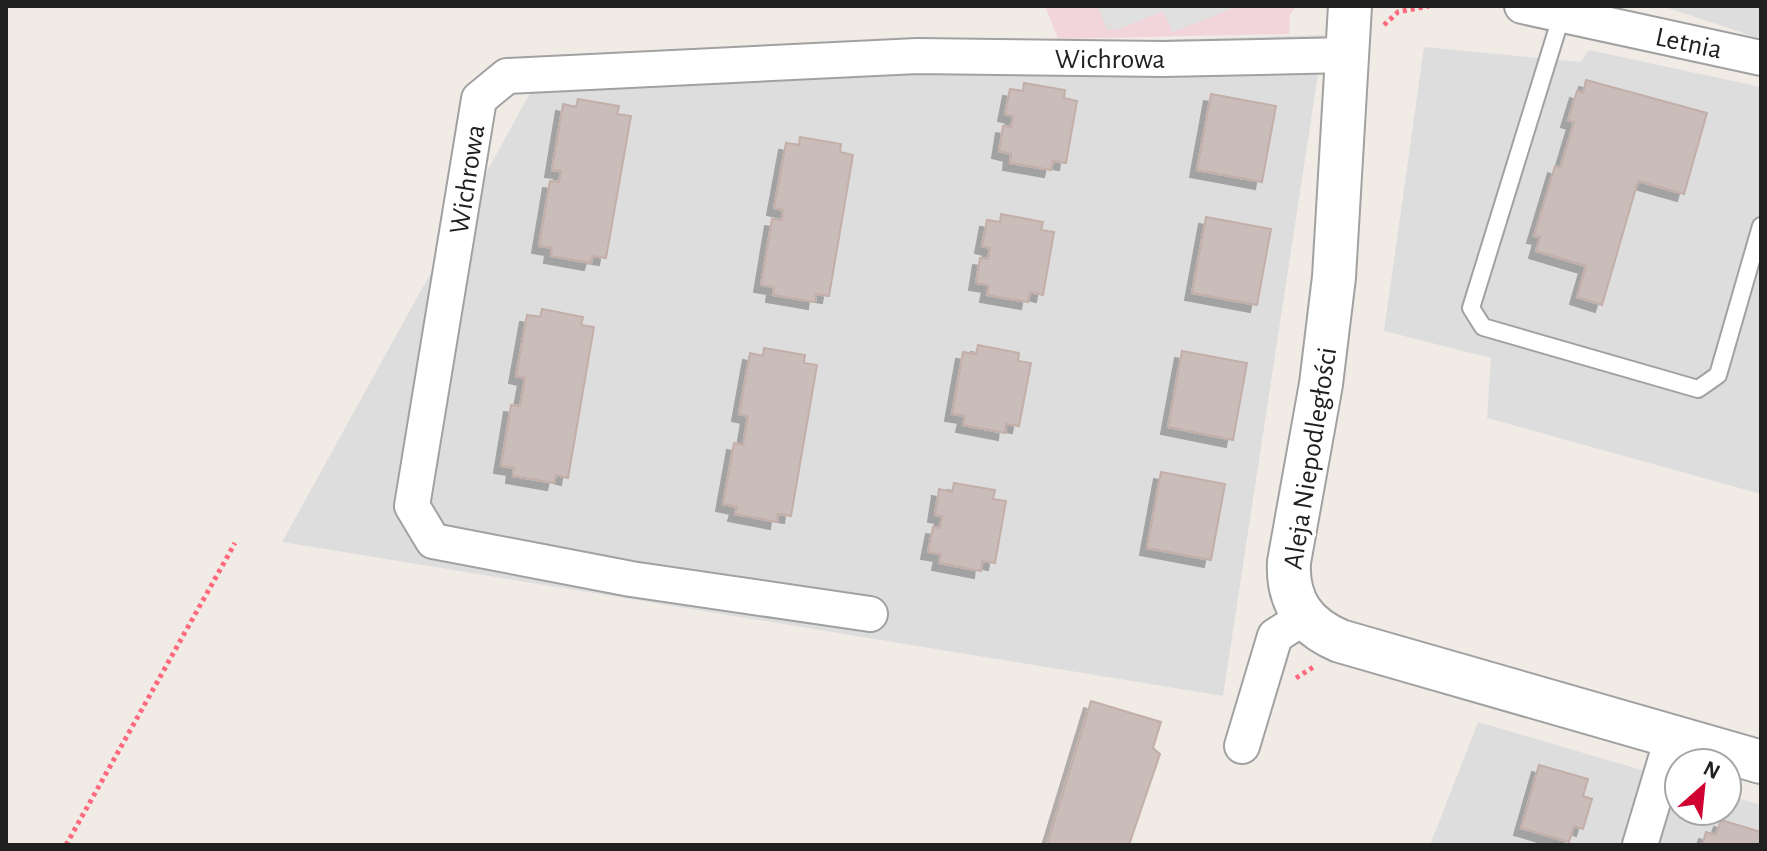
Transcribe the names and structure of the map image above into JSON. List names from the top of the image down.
{
  "streets": {
    "street": ["Letnia", "Wichrowa", "Aleja Niepodległości"]
  },
  "crossings": [
    ["Wichrowa", "Aleja Niepodległości"]
  ],
  "north": "top right"
}
